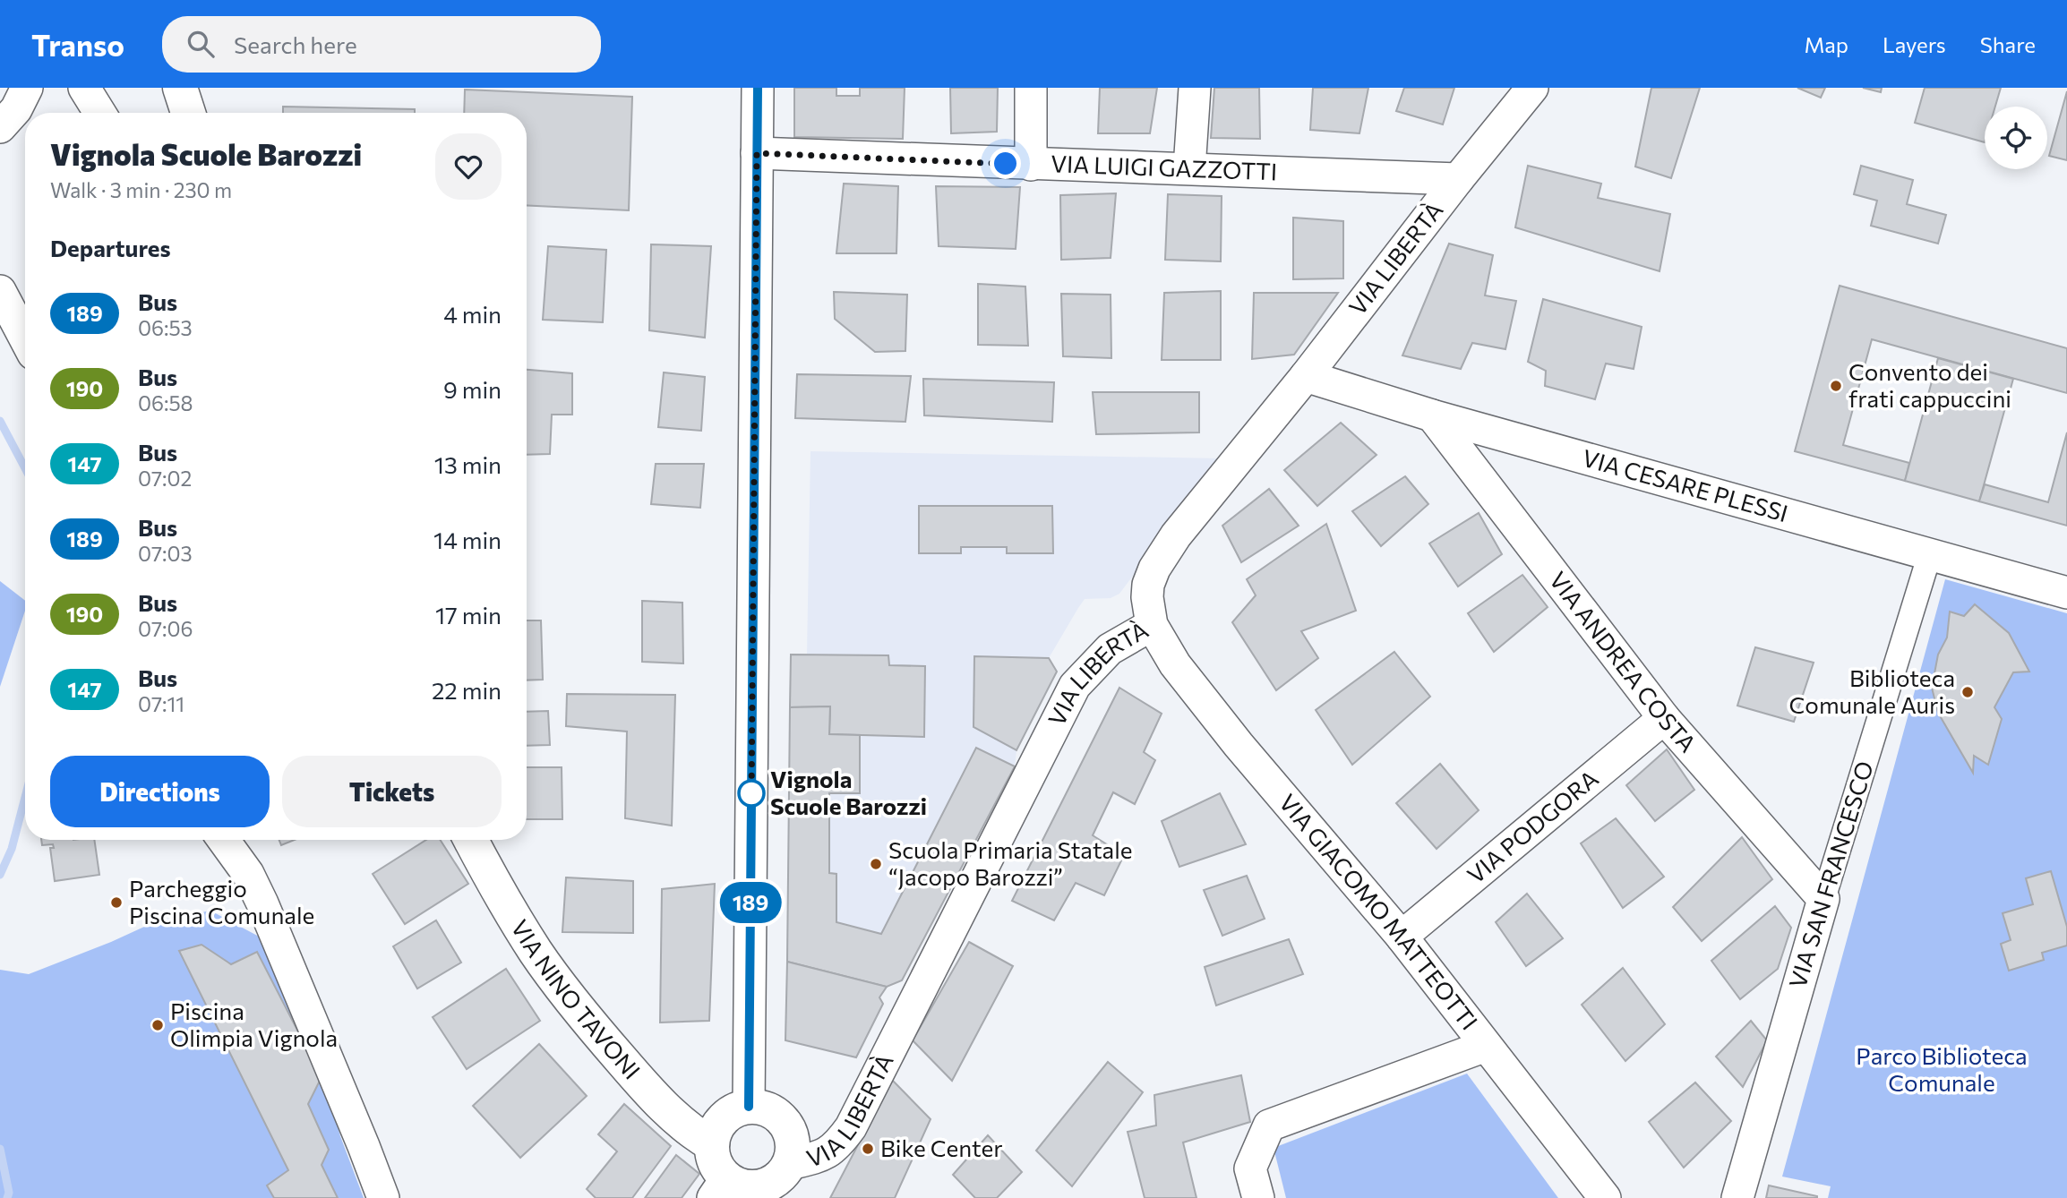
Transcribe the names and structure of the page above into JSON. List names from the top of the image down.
{
  "streets": {
    "main road": ["VIA NINO TAVONI"],
    "street": [
      "VIA LUIGI GAZZOTTI",
      "VIA LIBERTÀ",
      "VIA CESARE PLESSI",
      "VIA ANDREA COSTA",
      "VIA PODGORA",
      "VIA SAN FRANCESCO",
      "VIA GIACOMO MATTEOTTI"
    ]
  },
  "crossings": [
    ["VIA LUIGI GAZZOTTI", "VIA LIBERTÀ"],
    ["VIA LIBERTÀ", "VIA CESARE PLESSI"],
    ["VIA LIBERTÀ", "VIA GIACOMO MATTEOTTI"],
    ["VIA LIBERTÀ", "VIA NINO TAVONI"],
    ["VIA CESARE PLESSI", "VIA ANDREA COSTA"],
    ["VIA CESARE PLESSI", "VIA SAN FRANCESCO"],
    ["VIA ANDREA COSTA", "VIA PODGORA"],
    ["VIA ANDREA COSTA", "VIA SAN FRANCESCO"],
    ["VIA PODGORA", "VIA GIACOMO MATTEOTTI"]
  ],
  "parks": ["Parco Biblioteca Comunale"],
  "places": [
    "Convento dei frati cappuccini",
    "Biblioteca Comunale Auris",
    "Vignola Scuole Barozzi",
    "Scuola Primaria Statale “Jacopo Barozzi”",
    "Parcheggio Piscina Comunale",
    "Piscina Olimpia Vignola",
    "Bike Center"
  ],
  "lines": ["bus line 189"],
  "page": {
    "header": "Transo",
    "search": "Search here",
    "nav": ["Map", "Layers", "Share"],
    "on_map": "189",
    "heading": [
      ["Vignola Scuole Barozzi", "Walk · 3 min · 230 m"],
      "Departures"
    ],
    "list": [
      {
        "mark": "189",
        "name": "Bus",
        "note": "06:53",
        "value": "4 min"
      },
      {
        "mark": "190",
        "name": "Bus",
        "note": "06:58",
        "value": "9 min"
      },
      {
        "mark": "147",
        "name": "Bus",
        "note": "07:02",
        "value": "13 min"
      },
      {
        "mark": "189",
        "name": "Bus",
        "note": "07:03",
        "value": "14 min"
      },
      {
        "mark": "190",
        "name": "Bus",
        "note": "07:06",
        "value": "17 min"
      },
      {
        "mark": "147",
        "name": "Bus",
        "note": "07:11",
        "value": "22 min"
      }
    ],
    "buttons": ["Directions", "Tickets"]
  }
}
